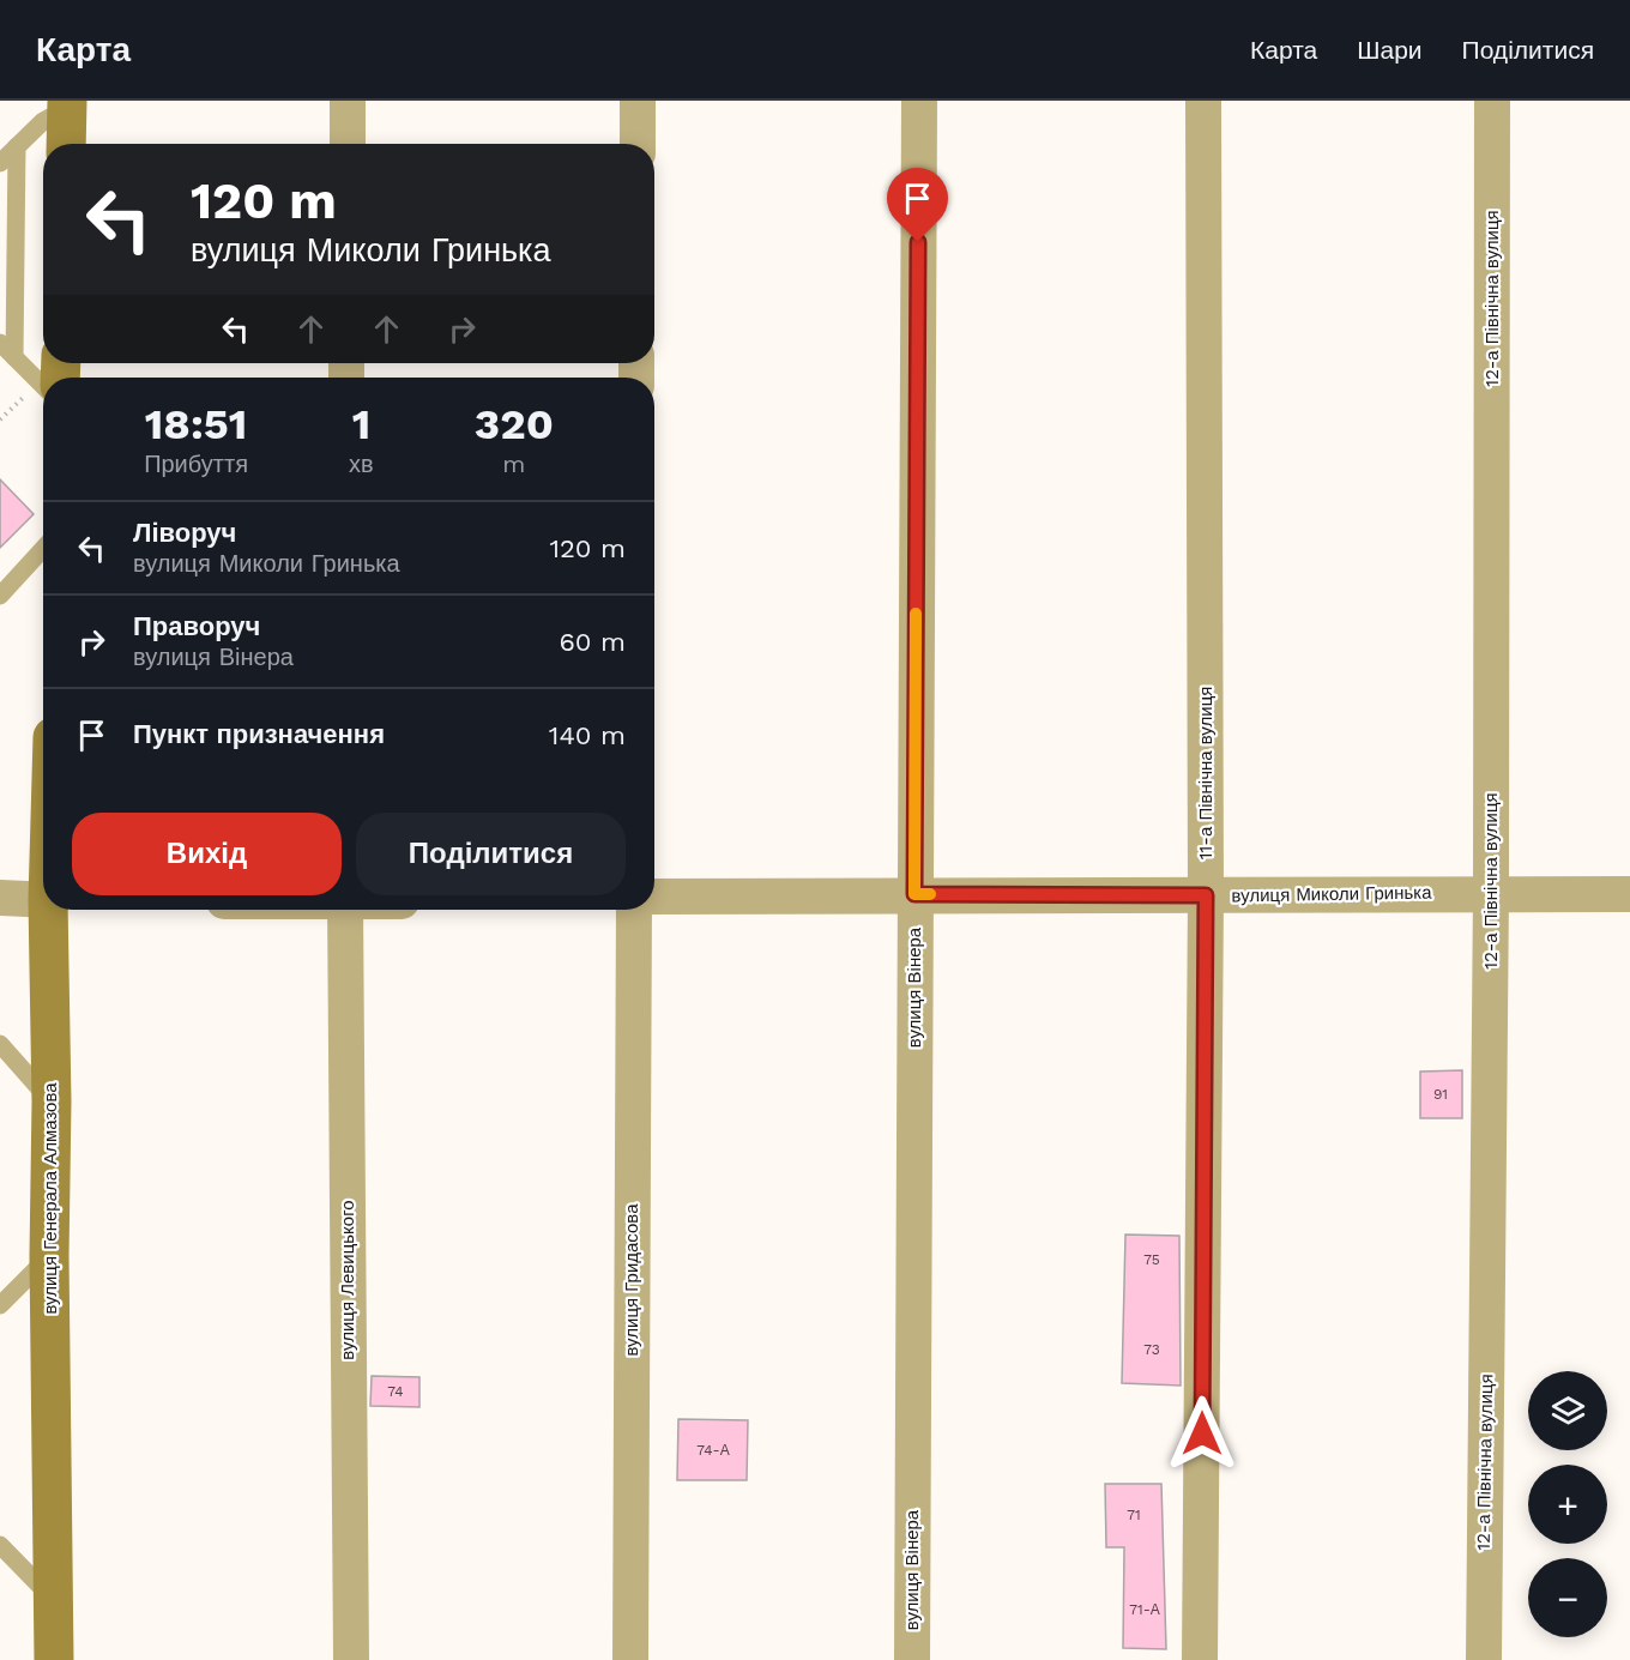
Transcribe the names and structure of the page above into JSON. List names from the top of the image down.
{
  "streets": {
    "street": [
      "12-а Північна вулиця",
      "11-а Північна вулиця",
      "вулиця Миколи Гринька",
      "вулиця Вінера",
      "вулиця Генерала Алмазова",
      "вулиця Левицького",
      "вулиця Гридасова"
    ]
  },
  "crossings": [
    ["12-а Північна вулиця", "вулиця Миколи Гринька"],
    ["11-а Північна вулиця", "вулиця Миколи Гринька"],
    ["вулиця Миколи Гринька", "вулиця Вінера"]
  ],
  "house_numbers": [
    "91",
    "75",
    "73",
    "74",
    "74-А",
    "71",
    "71-А"
  ],
  "page": {
    "header": "Карта",
    "nav": ["Карта", "Шари", "Поділитися"],
    "turn": ["120 m", "вулиця Миколи Гринька"],
    "eta": [
      "18:51",
      "Прибуття",
      "1",
      "хв",
      "320",
      "m"
    ],
    "list": [
      {
        "name": "Ліворуч",
        "note": "вулиця Миколи Гринька",
        "value": "120 m"
      },
      {
        "name": "Праворуч",
        "note": "вулиця Вінера",
        "value": "60 m"
      },
      {
        "name": "Пункт призначення",
        "value": "140 m"
      }
    ],
    "buttons": ["Вихід", "Поділитися"],
    "map_buttons": ["+", "−"]
  }
}
